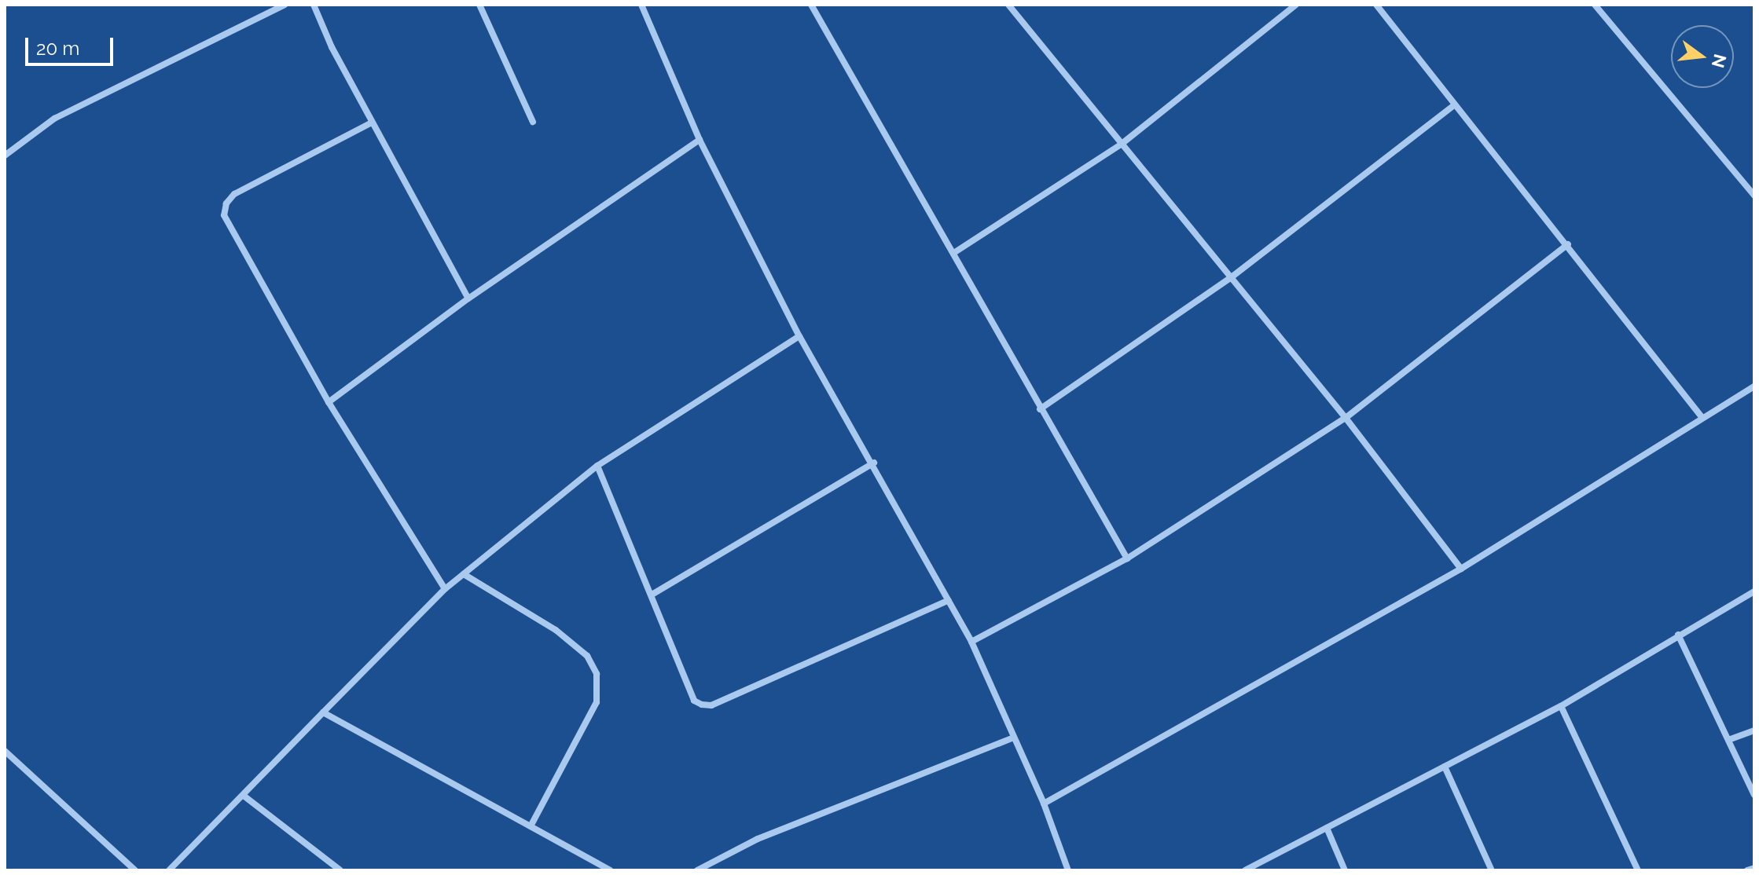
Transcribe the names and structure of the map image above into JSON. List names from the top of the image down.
{
  "scale_bar": "20 m",
  "north": "right"
}
